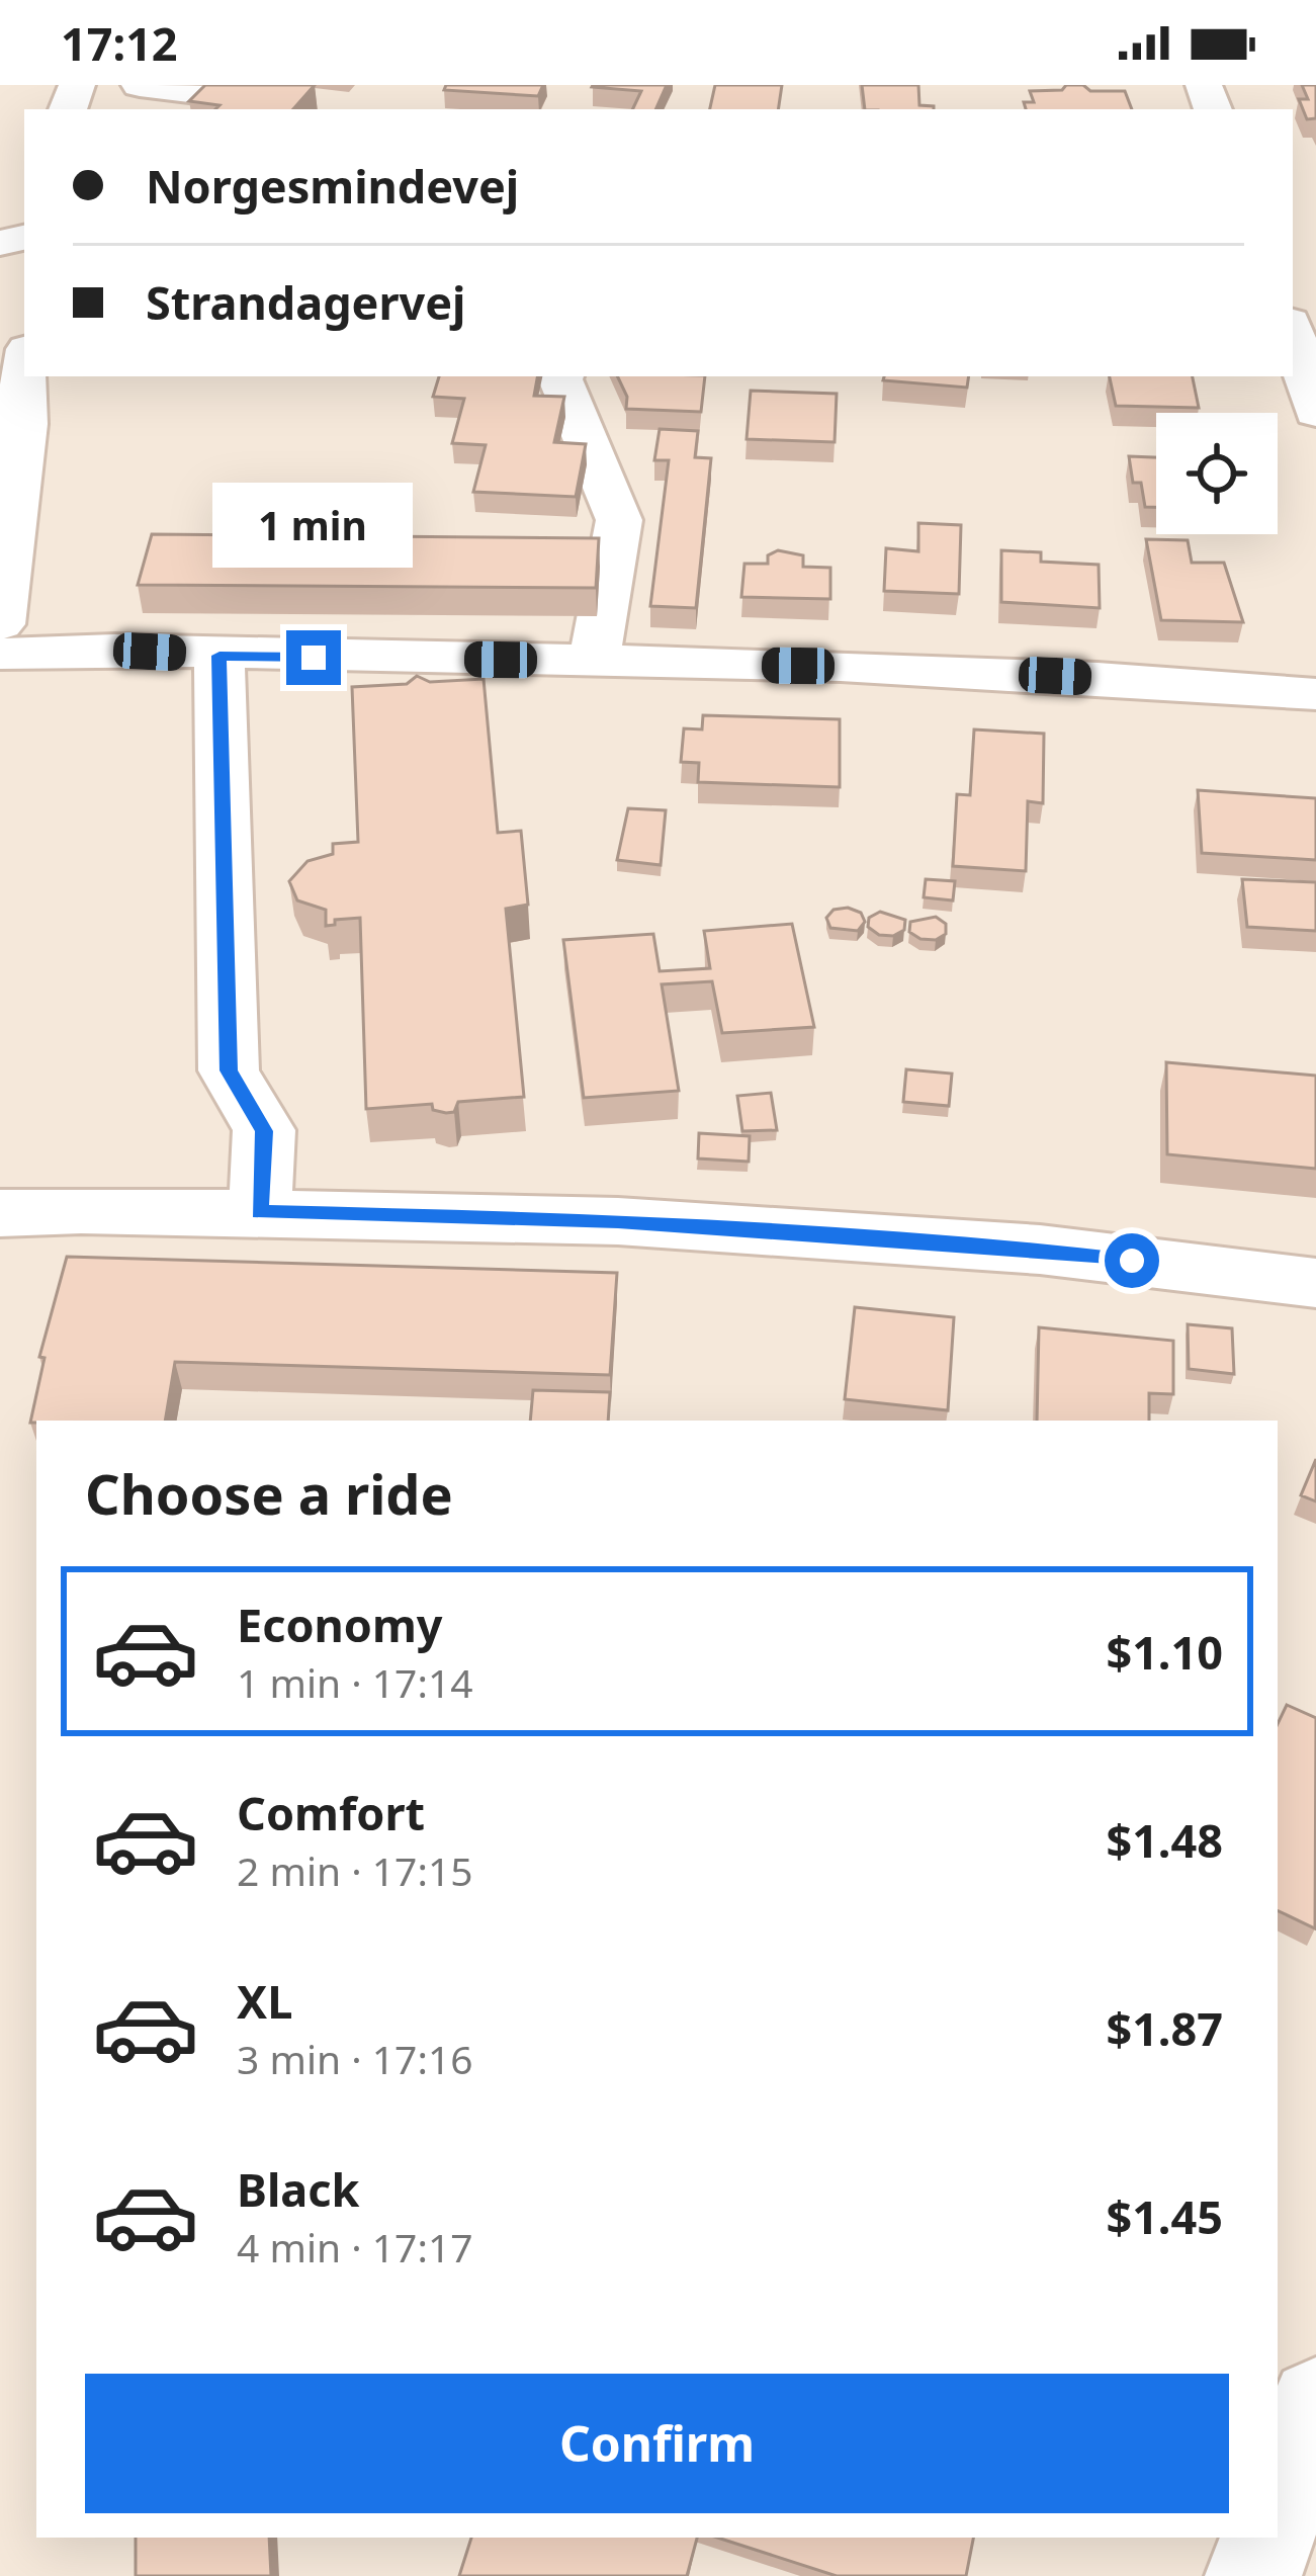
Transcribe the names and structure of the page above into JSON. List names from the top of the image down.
{
  "page": {
    "status": "17:12",
    "banner": ["Norgesmindevej", "Strandagervej"],
    "bubble": "1 min",
    "heading": "Choose a ride",
    "list": [
      {
        "name": "Economy",
        "note": "1 min · 17:14",
        "value": "$1.10"
      },
      {
        "name": "Comfort",
        "note": "2 min · 17:15",
        "value": "$1.48"
      },
      {
        "name": "XL",
        "note": "3 min · 17:16",
        "value": "$1.87"
      },
      {
        "name": "Black",
        "note": "4 min · 17:17",
        "value": "$1.45"
      }
    ],
    "buttons": "Confirm"
  }
}
